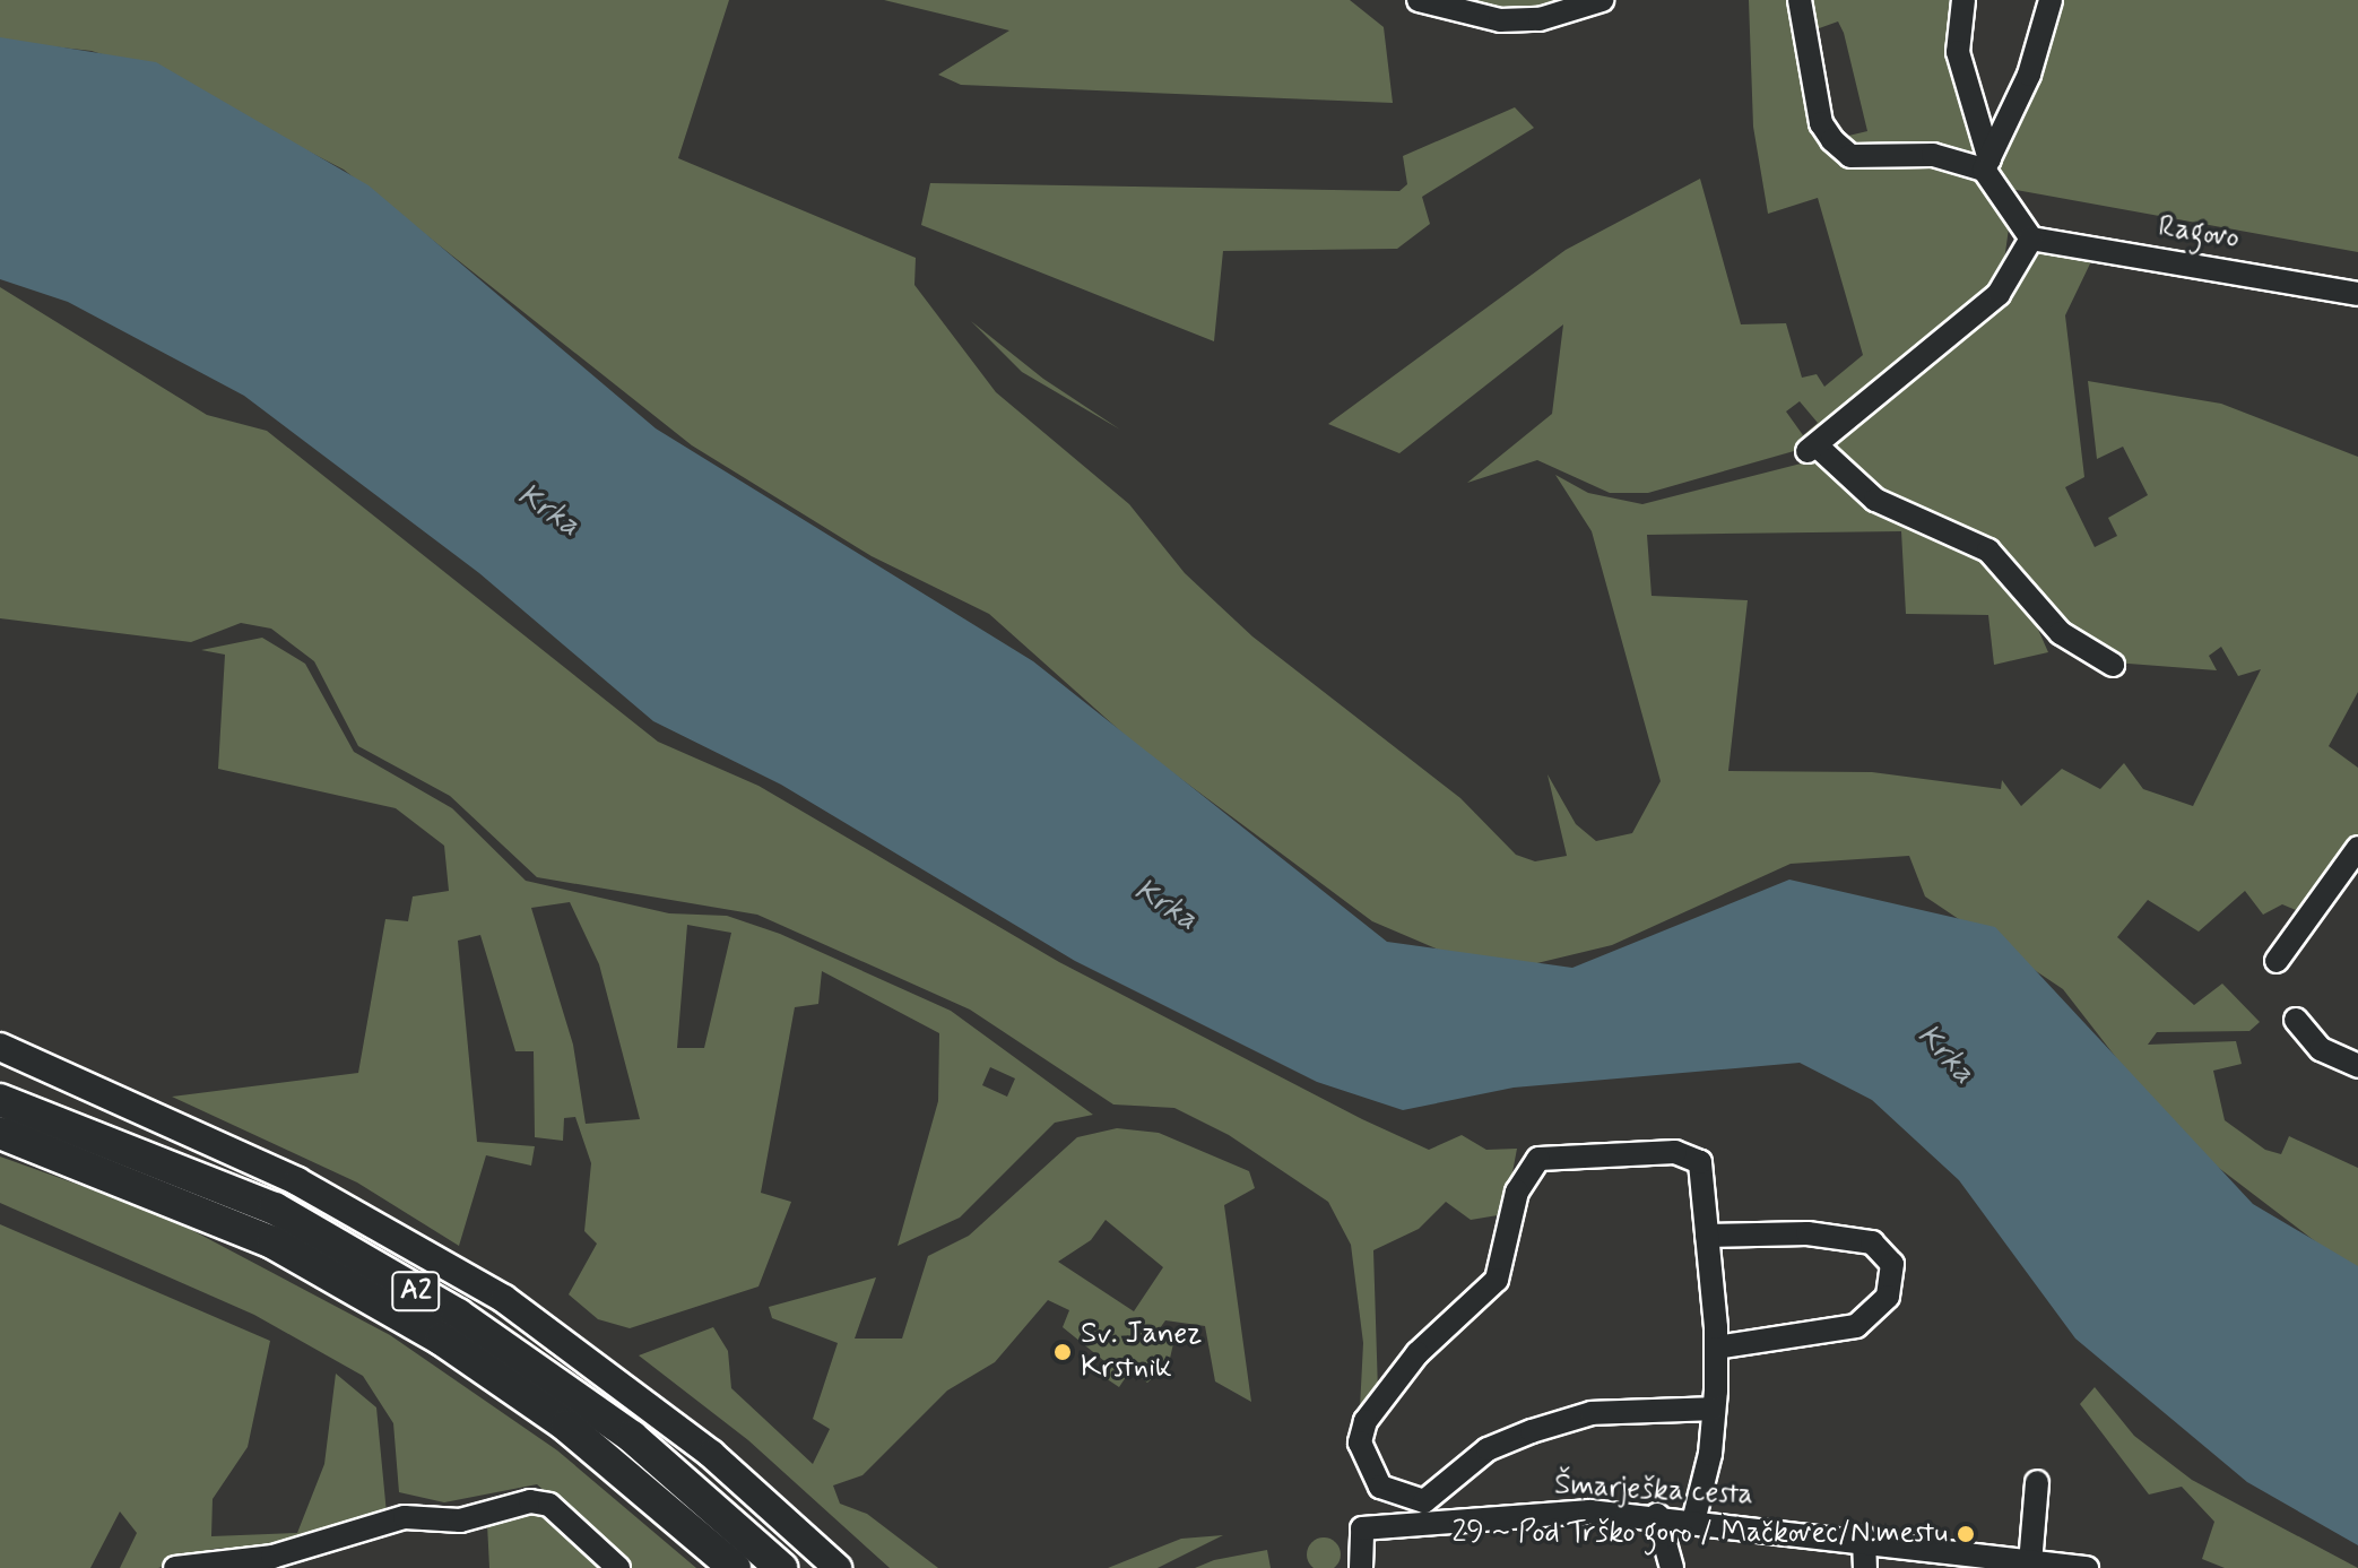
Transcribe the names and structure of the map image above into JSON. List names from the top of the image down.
{
  "streets": {
    "highway": ["A2"],
    "street": ["Ragovo", "Šmarješka cesta"]
  },
  "water": ["Krka"],
  "places": ["Sv. Janez Krstnik", "29 ~ Pod Trško goro / Mačkovec/N.mestu"]
}
